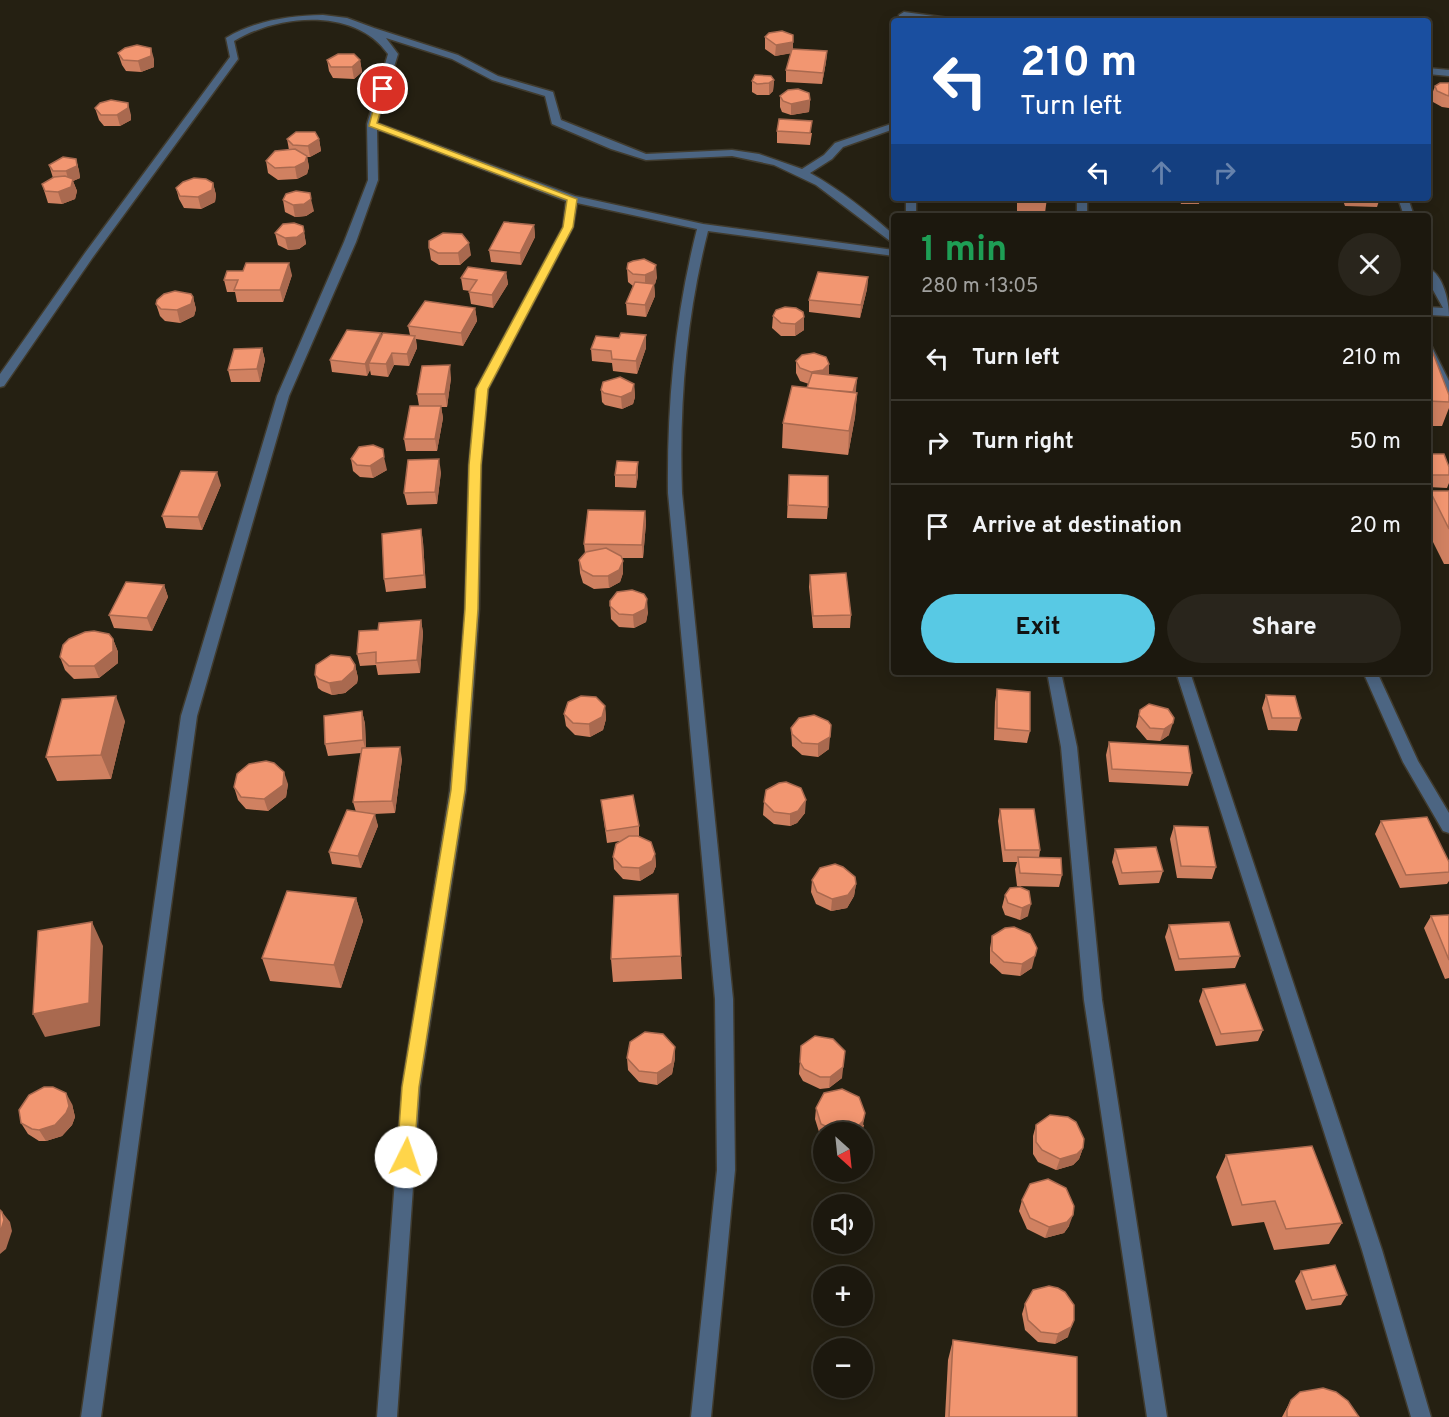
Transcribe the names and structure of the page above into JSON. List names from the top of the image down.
{
  "north": "bottom right",
  "page": {
    "turn": ["210 m", "Turn left"],
    "heading": ["1 min", "280 m · 13:05"],
    "list": [
      {
        "name": "Turn left",
        "value": "210 m"
      },
      {
        "name": "Turn right",
        "value": "50 m"
      },
      {
        "name": "Arrive at destination",
        "value": "20 m"
      }
    ],
    "buttons": ["Exit", "Share"],
    "map_buttons": ["+", "−"]
  }
}
